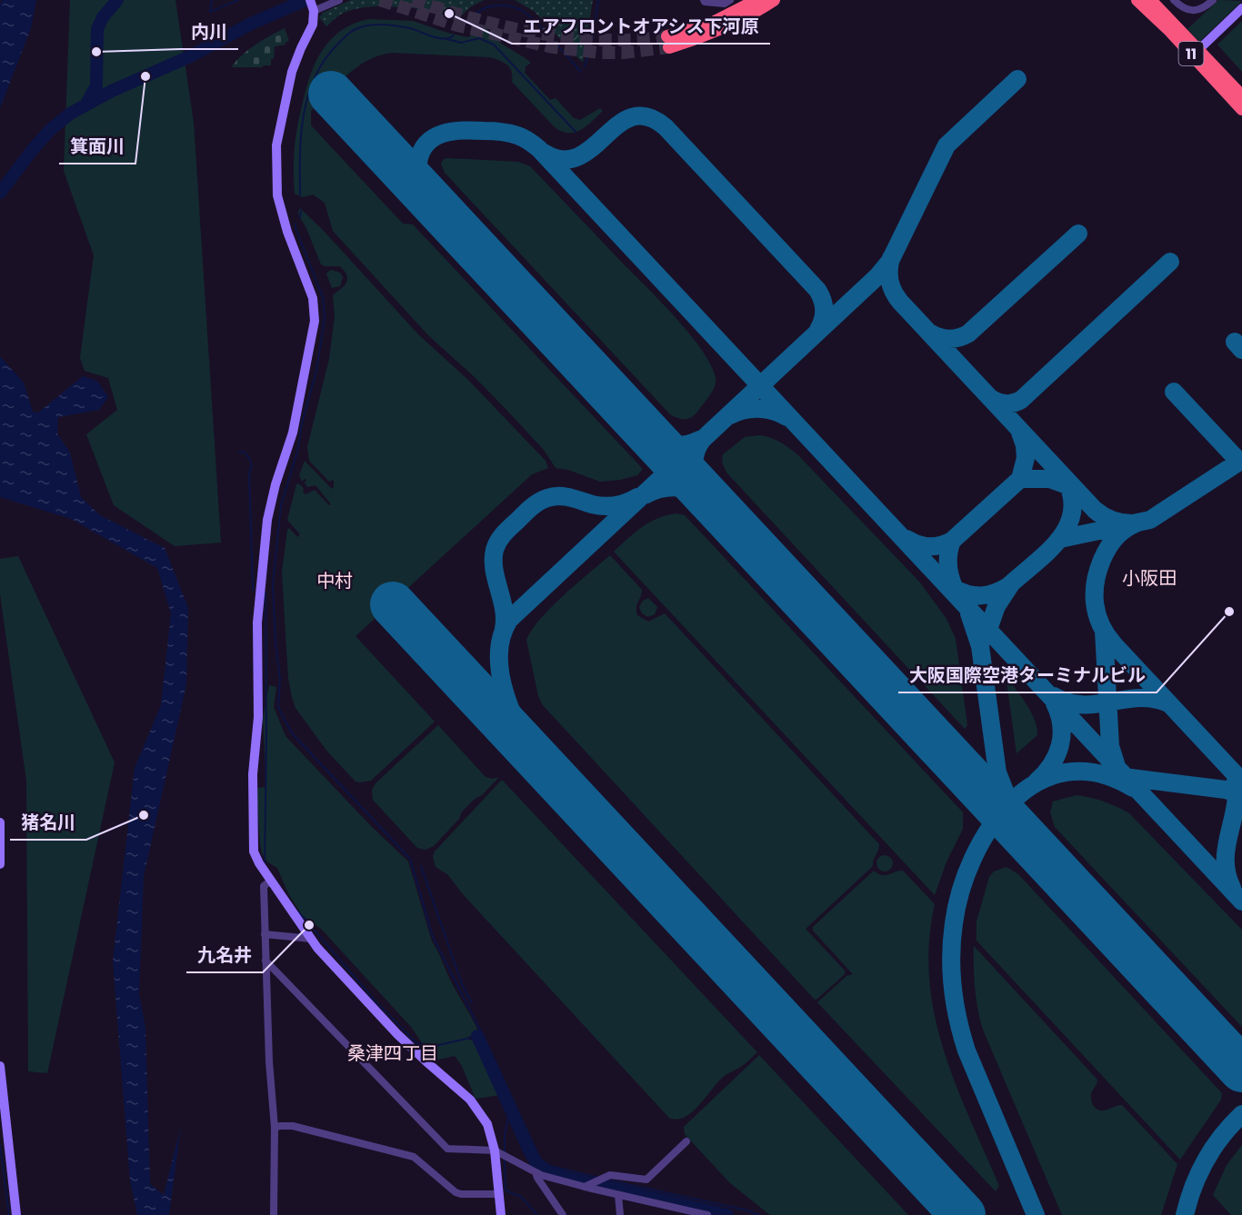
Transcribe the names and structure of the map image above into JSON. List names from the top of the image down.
{
  "streets": {
    "highway": ["11"]
  },
  "districts": ["小阪田", "中村", "桑津四丁目"],
  "places": [
    "エアフロントオアシス下河原",
    "内川",
    "箕面川",
    "大阪国際空港ターミナルビル",
    "猪名川",
    "九名井"
  ]
}
